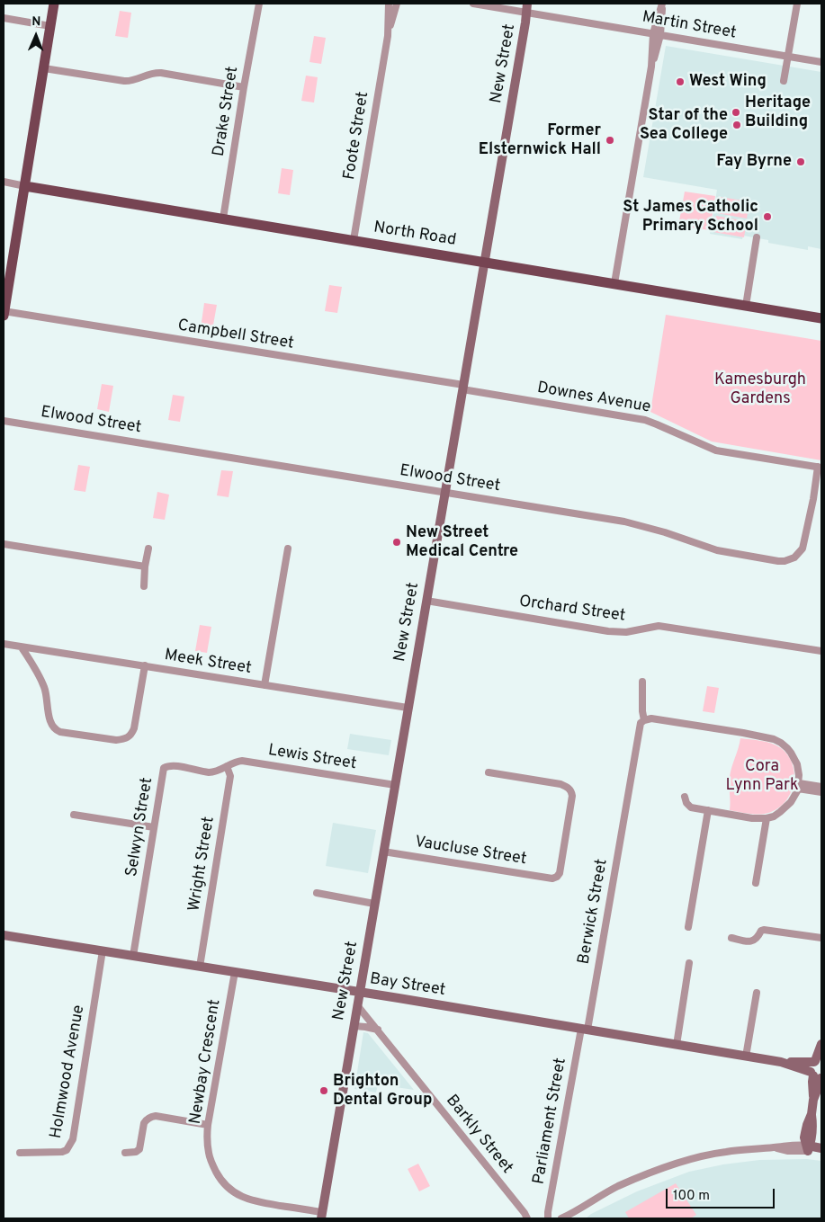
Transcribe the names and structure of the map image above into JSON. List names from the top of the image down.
{
  "streets": {
    "main road": ["New Street", "North Road", "Bay Street"],
    "street": [
      "Martin Street",
      "Drake Street",
      "Foote Street",
      "Campbell Street",
      "Downes Avenue",
      "Elwood Street",
      "Orchard Street",
      "Meek Street",
      "Lewis Street",
      "Selwyn Street",
      "Vaucluse Street",
      "Wright Street",
      "Berwick Street",
      "Newbay Crescent",
      "Holmwood Avenue",
      "Parliament Street",
      "Barkly Street"
    ]
  },
  "crossings": [
    ["Martin Street", "New Street"],
    ["New Street", "North Road"],
    ["New Street", "Campbell Street"],
    ["New Street", "Downes Avenue"],
    ["New Street", "Elwood Street"],
    ["New Street", "Orchard Street"],
    ["New Street", "Meek Street"],
    ["New Street", "Lewis Street"],
    ["New Street", "Vaucluse Street"],
    ["New Street", "Bay Street"],
    ["New Street", "Newbay Crescent"],
    ["New Street", "Barkly Street"],
    ["Drake Street", "North Road"],
    ["Foote Street", "North Road"],
    ["Campbell Street", "Downes Avenue"],
    ["Downes Avenue", "Elwood Street"],
    ["Lewis Street", "Selwyn Street"],
    ["Lewis Street", "Wright Street"],
    ["Selwyn Street", "Wright Street"],
    ["Selwyn Street", "Bay Street"],
    ["Wright Street", "Bay Street"],
    ["Berwick Street", "Bay Street"],
    ["Berwick Street", "Parliament Street"],
    ["Bay Street", "Newbay Crescent"],
    ["Bay Street", "Holmwood Avenue"],
    ["Bay Street", "Parliament Street"]
  ],
  "parks": ["Kamesburgh Gardens", "Cora Lynn Park"],
  "places": [
    "West Wing",
    "Heritage Building",
    "Star of the Sea College",
    "Former Elsternwick Hall",
    "Fay Byrne",
    "St James Catholic Primary School",
    "New Street Medical Centre",
    "Brighton Dental Group"
  ],
  "scale_bar": "100 m",
  "north": "top"
}
